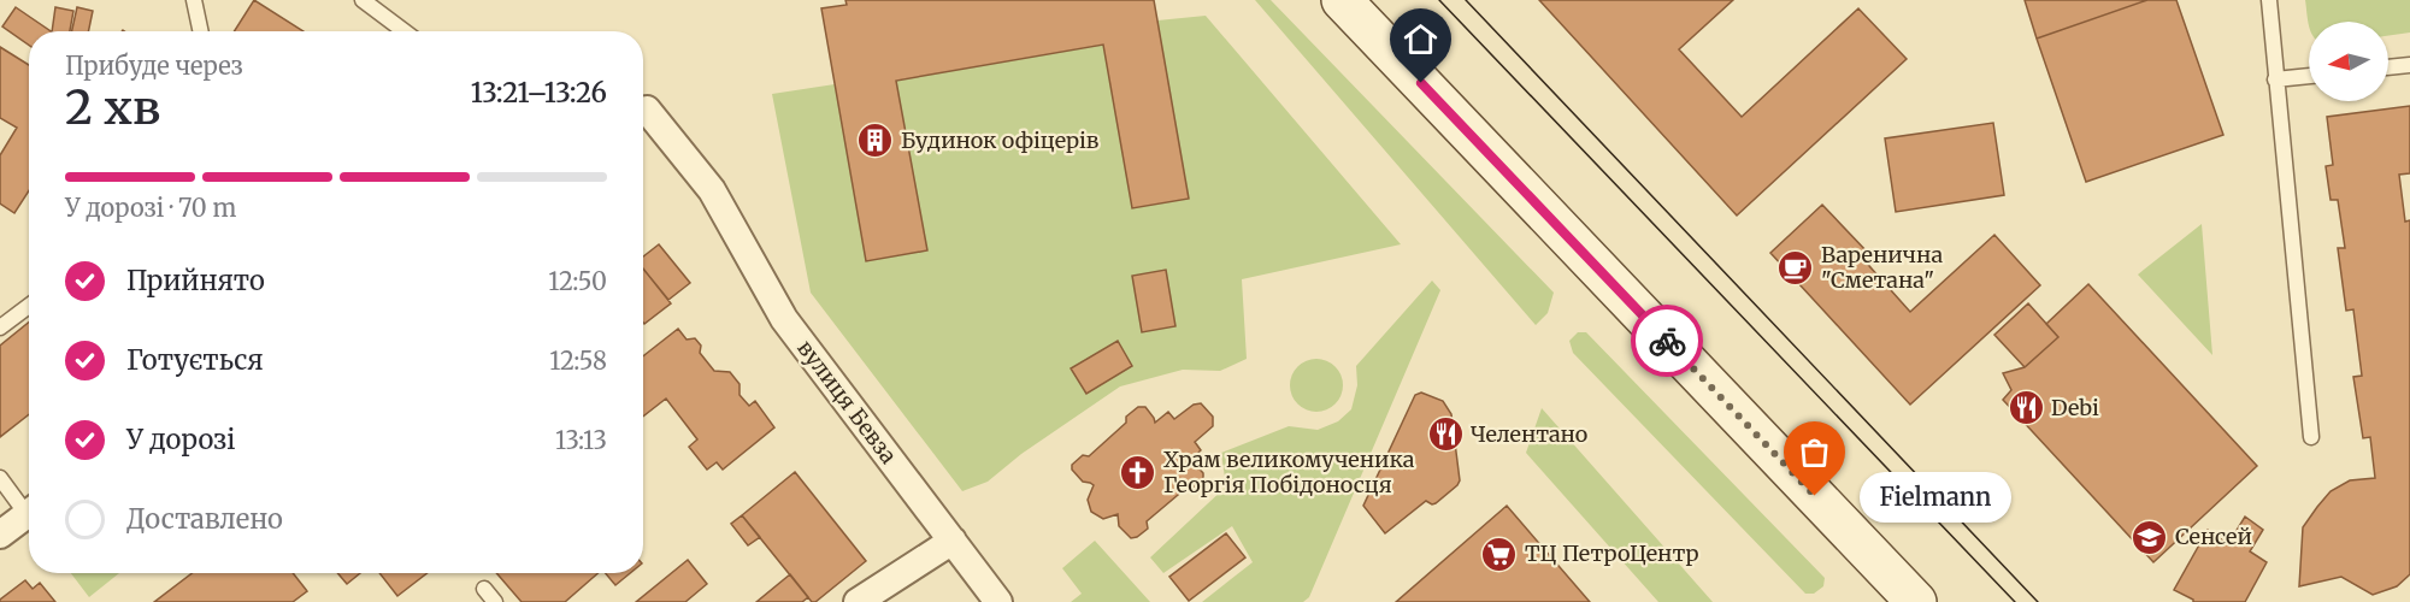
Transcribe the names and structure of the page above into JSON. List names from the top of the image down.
{
  "streets": {
    "street": ["вулиця Бевза"]
  },
  "places": {
    "building": ["Будинок офіцерів"],
    "cafe": ["Варенична \"Сметана\""],
    "restaurant": ["Debi", "Челентано"],
    "church": ["Храм великомученика Георгія Побідоносця"],
    "other": ["Fielmann"],
    "school or university": ["Сенсей"],
    "supermarket": ["ТЦ ПетроЦентр"]
  },
  "north": "left",
  "page": {
    "heading": ["2 хв", "Прибуде через", "13:21–13:26"],
    "bar": "У дорозі · 70 m",
    "list": [
      ["Прийнято", "12:50"],
      ["Готується", "12:58"],
      ["У дорозі", "13:13"],
      "Доставлено"
    ],
    "bubble": "Fielmann"
  }
}
